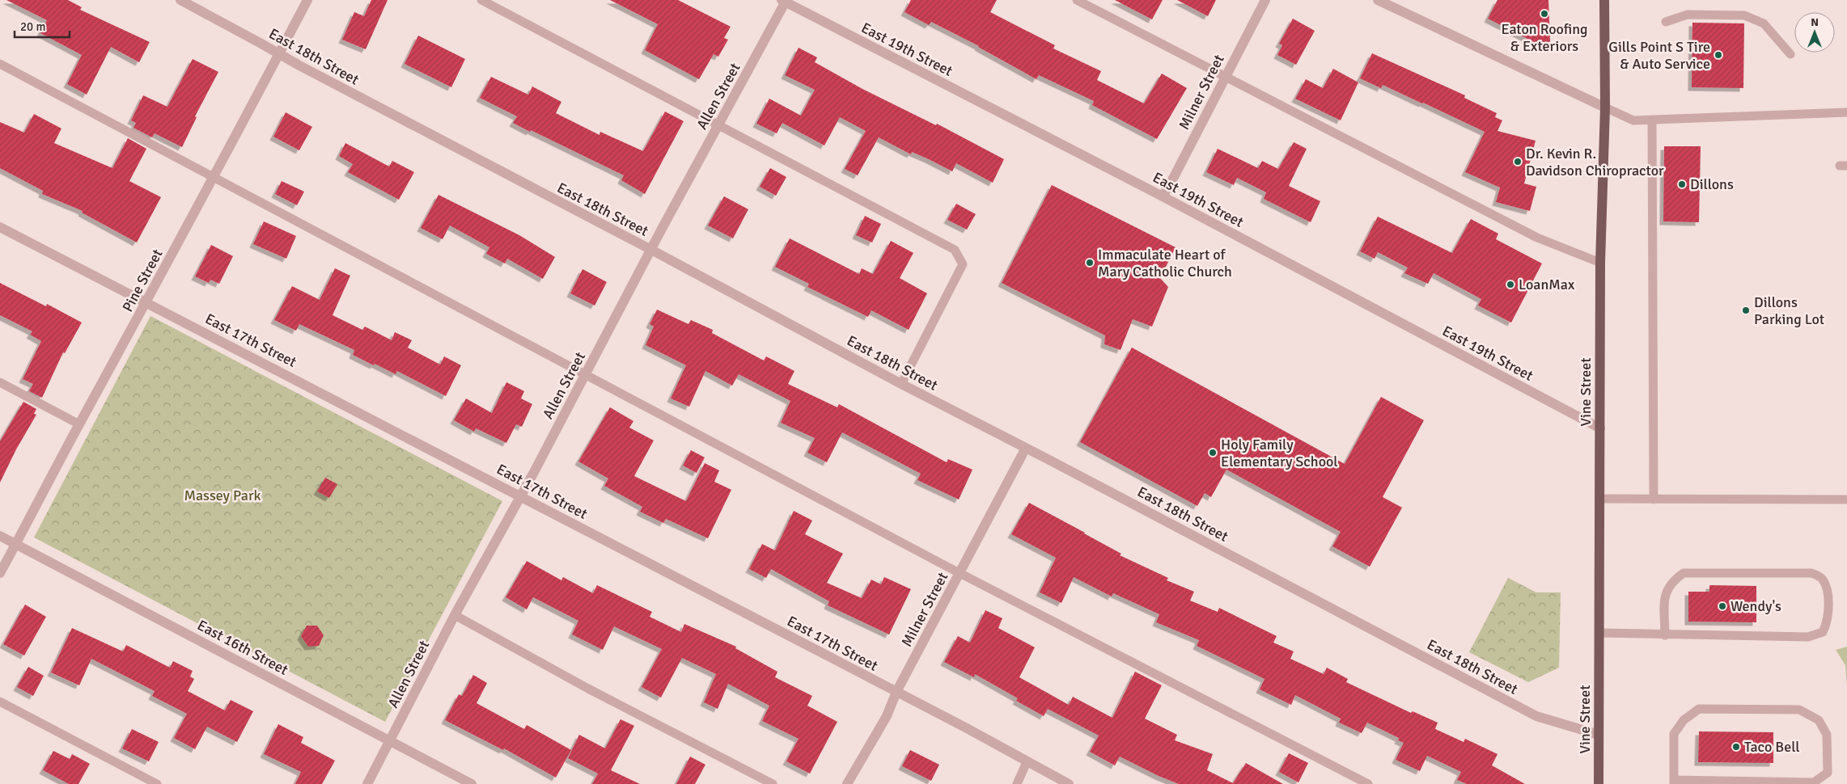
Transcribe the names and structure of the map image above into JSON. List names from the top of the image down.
{
  "streets": {
    "main road": ["Vine Street"],
    "street": [
      "East 19th Street",
      "East 18th Street",
      "Milner Street",
      "Allen Street",
      "Pine Street",
      "East 17th Street",
      "East 16th Street"
    ]
  },
  "crossings": [
    ["East 19th Street", "Milner Street"],
    ["East 19th Street", "Allen Street"],
    ["East 19th Street", "Vine Street"],
    ["East 18th Street", "Milner Street"],
    ["East 18th Street", "Allen Street"],
    ["East 18th Street", "Pine Street"],
    ["East 18th Street", "Vine Street"],
    ["Milner Street", "East 17th Street"],
    ["Allen Street", "East 17th Street"],
    ["Allen Street", "East 16th Street"],
    ["Pine Street", "East 17th Street"],
    ["Pine Street", "East 16th Street"]
  ],
  "parks": ["Massey Park"],
  "places": [
    "Eaton Roofing & Exteriors",
    "Gills Point S Tire & Auto Service",
    "Dr. Kevin R. Davidson Chiropractor",
    "Dillons",
    "Immaculate Heart of Mary Catholic Church",
    "LoanMax",
    "Dillons Parking Lot",
    "Holy Family Elementary School",
    "Wendy's",
    "Taco Bell"
  ],
  "scale_bar": "20 m",
  "north": "top"
}
